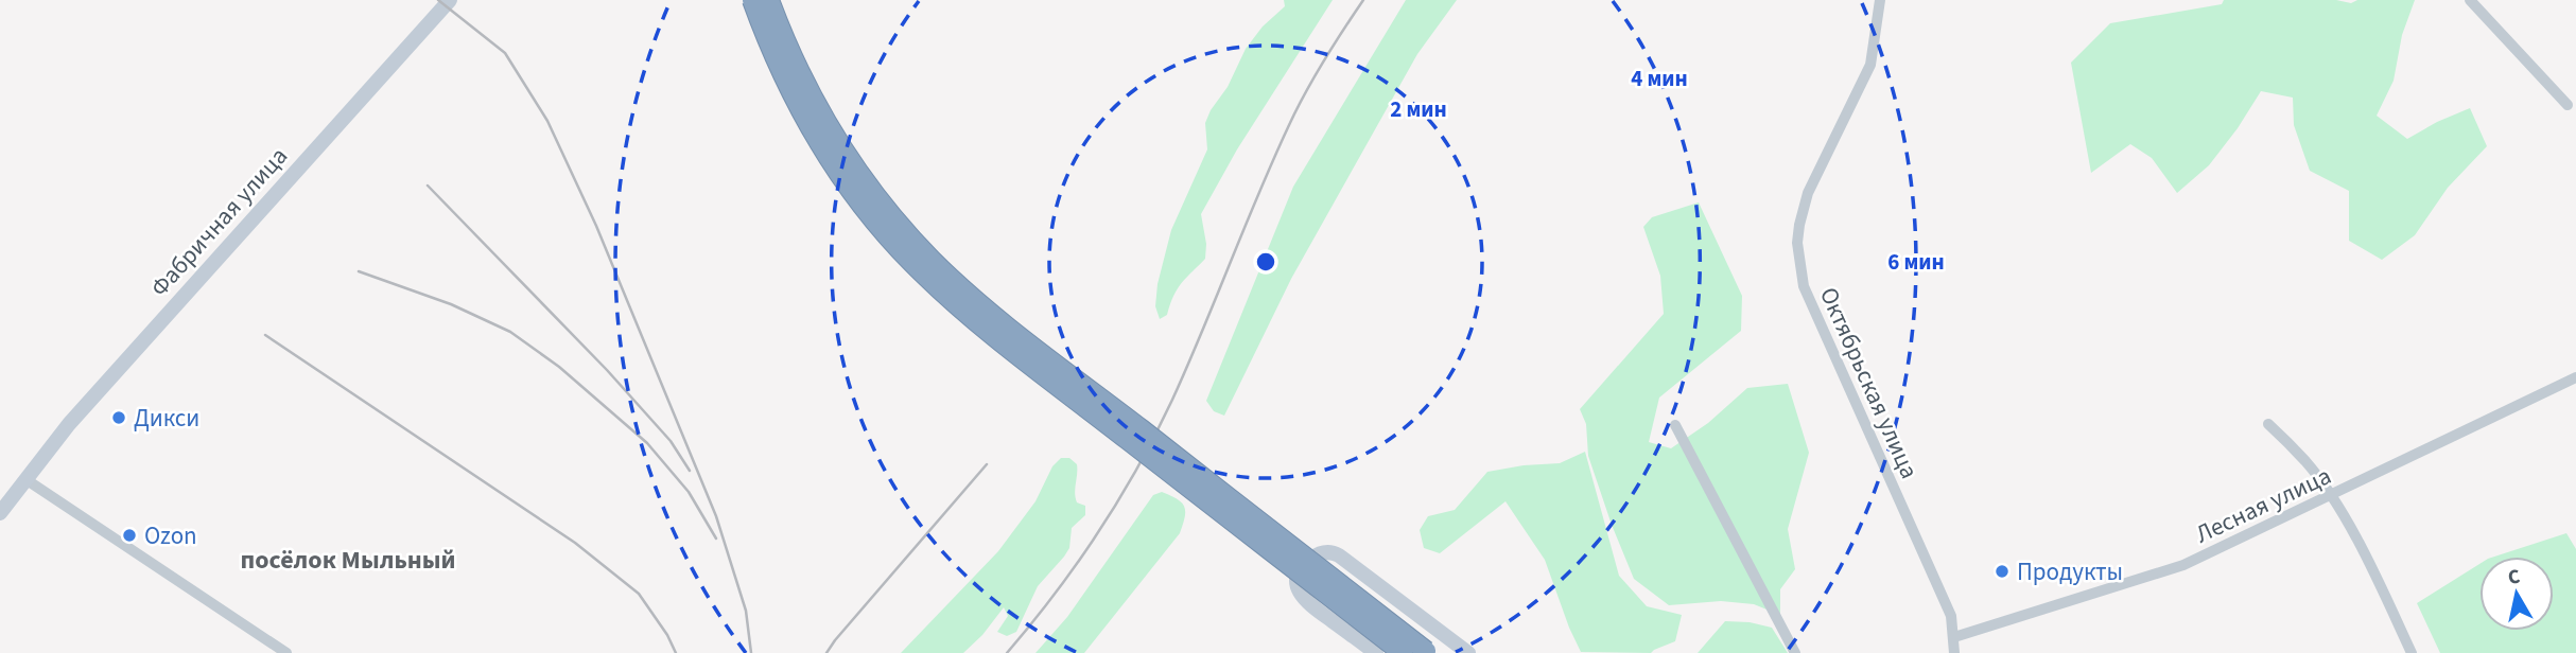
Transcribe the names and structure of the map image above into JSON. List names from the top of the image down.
{
  "streets": {
    "street": ["Фабричная улица", "Октябрьская улица", "Лесная улица"]
  },
  "crossings": [
    ["Октябрьская улица", "Лесная улица"]
  ],
  "districts": ["посёлок Мыльный"],
  "places": ["Дикси", "Ozon", "Продукты"],
  "north": "top",
  "rings": ["4 мин", "2 мин", "6 мин"]
}
